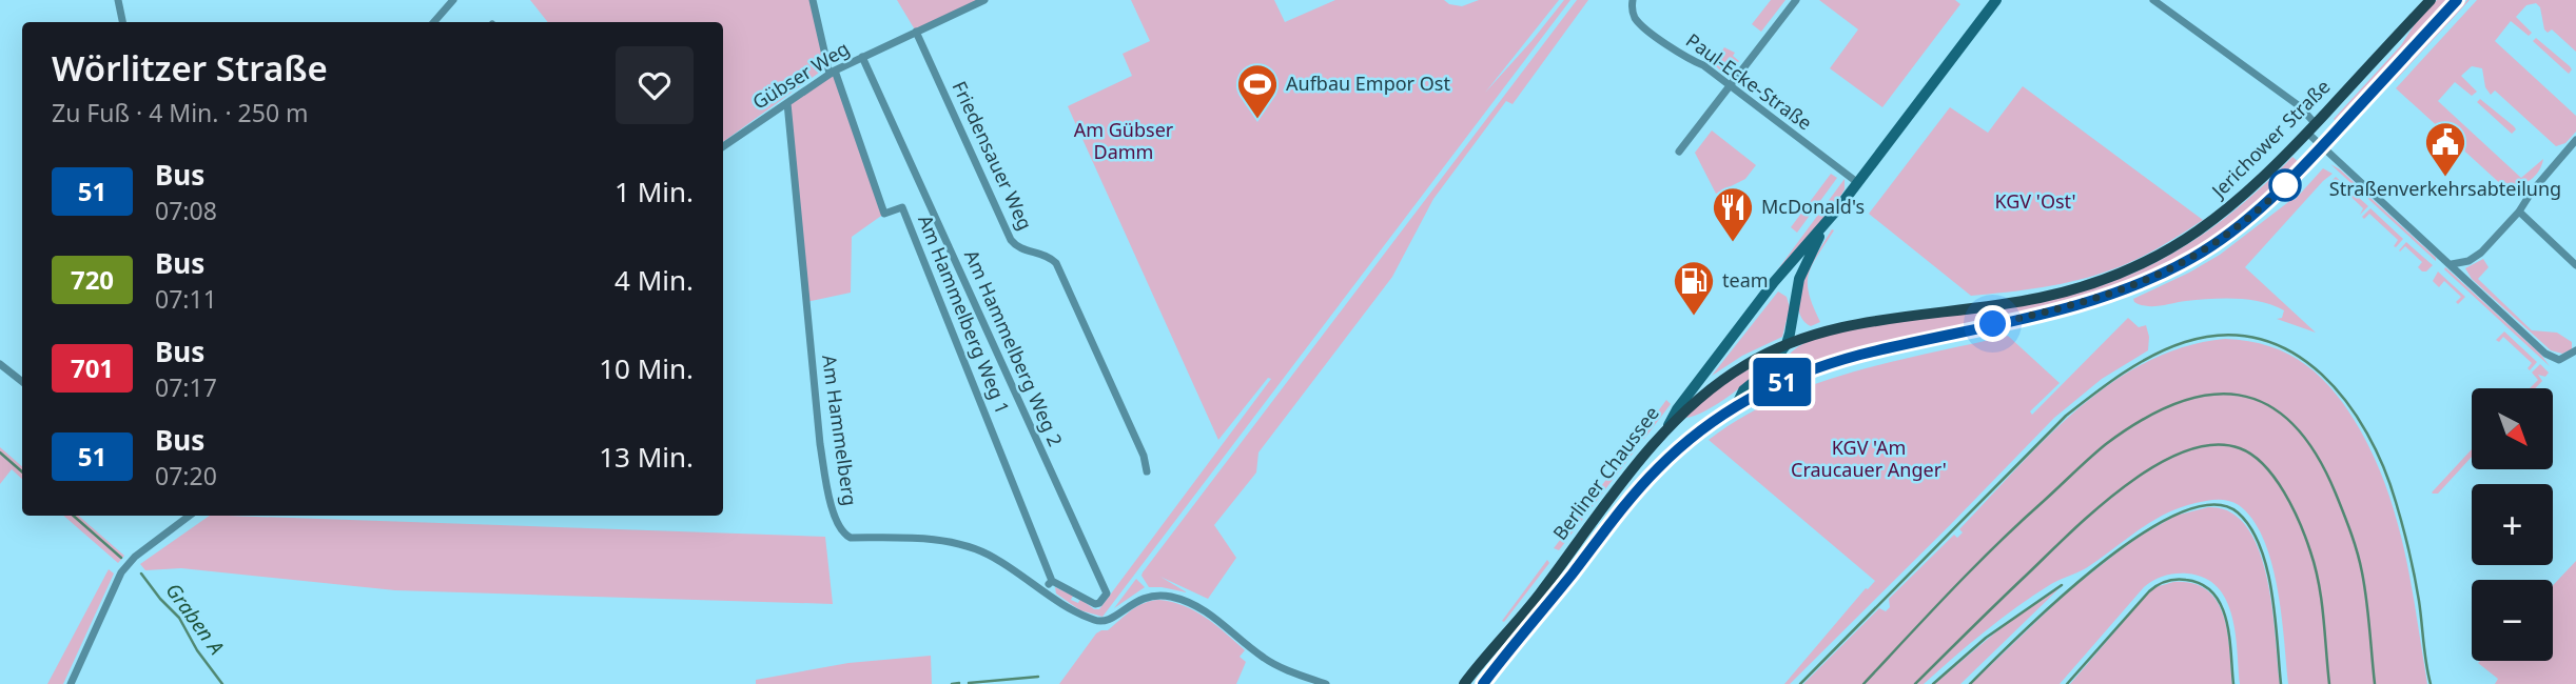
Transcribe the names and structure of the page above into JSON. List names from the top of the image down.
{
  "streets": {
    "main road": ["Jerichower Straße", "Berliner Chaussee"],
    "street": [
      "Gübser Weg",
      "Paul-Ecke-Straße",
      "Friedensauer Weg",
      "Am Hammelberg Weg 1",
      "Am Hammelberg Weg 2",
      "Am Hammelberg"
    ]
  },
  "crossings": [
    ["Gübser Weg", "Friedensauer Weg"],
    ["Gübser Weg", "Am Hammelberg Weg 1"],
    ["Gübser Weg", "Am Hammelberg Weg 2"],
    ["Gübser Weg", "Am Hammelberg"],
    ["Paul-Ecke-Straße", "Berliner Chaussee"],
    ["Jerichower Straße", "Berliner Chaussee"],
    ["Am Hammelberg Weg 1", "Am Hammelberg Weg 2"]
  ],
  "water": ["Graben A"],
  "parks": ["Am Gübser Damm", "KGV 'Ost'", "KGV 'Am Craucauer Anger'"],
  "places": {
    "sports": ["Aufbau Empor Ost"],
    "public building": ["Straßenverkehrsabteilung"],
    "restaurant": ["McDonald's"],
    "fuel station": ["team"]
  },
  "lines": ["bus line 51"],
  "north": "bottom right",
  "page": {
    "on_map": "51",
    "heading": ["Wörlitzer Straße", "Zu Fuß · 4 Min. · 250 m"],
    "list": [
      {
        "mark": "51",
        "name": "Bus",
        "note": "07:08",
        "value": "1 Min."
      },
      {
        "mark": "720",
        "name": "Bus",
        "note": "07:11",
        "value": "4 Min."
      },
      {
        "mark": "701",
        "name": "Bus",
        "note": "07:17",
        "value": "10 Min."
      },
      {
        "mark": "51",
        "name": "Bus",
        "note": "07:20",
        "value": "13 Min."
      }
    ],
    "map_buttons": ["+", "−"]
  }
}
